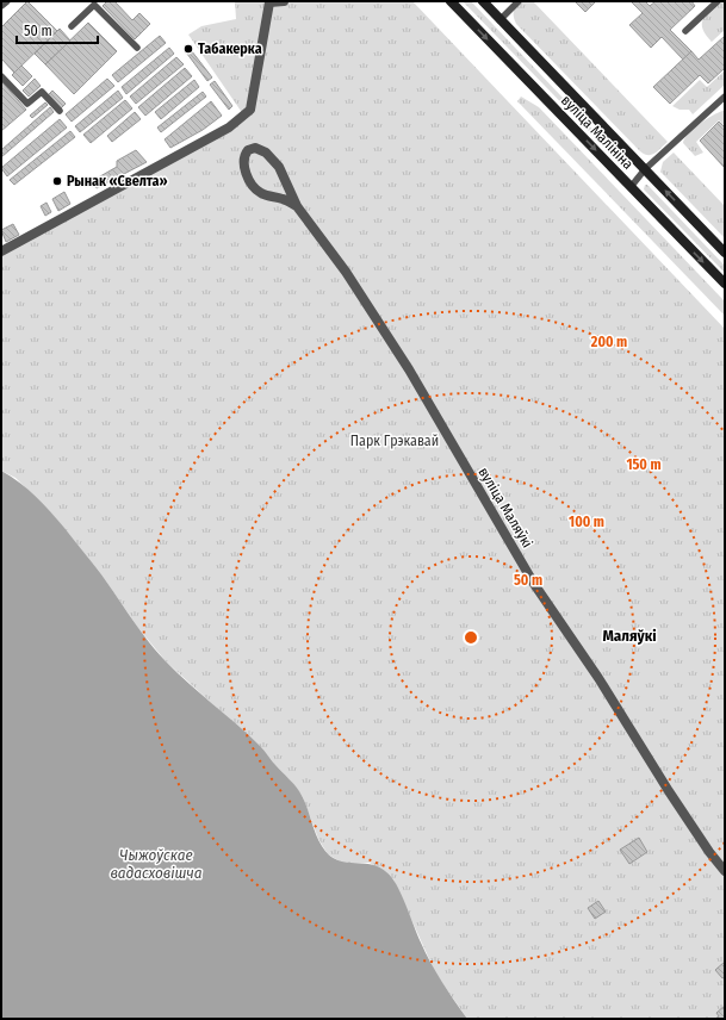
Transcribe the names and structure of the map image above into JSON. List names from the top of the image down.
{
  "streets": {
    "main road": ["вуліца Малініна"],
    "street": ["вуліца Маляўкі"]
  },
  "districts": ["Маляўкі"],
  "water": ["Чыжоўскае вадасховішча"],
  "parks": ["Парк Грэкавай"],
  "places": ["Табакерка", "Рынак «Свелта»"],
  "scale_bar": "50 m",
  "rings": [
    "200 m",
    "150 m",
    "100 m",
    "50 m"
  ]
}
